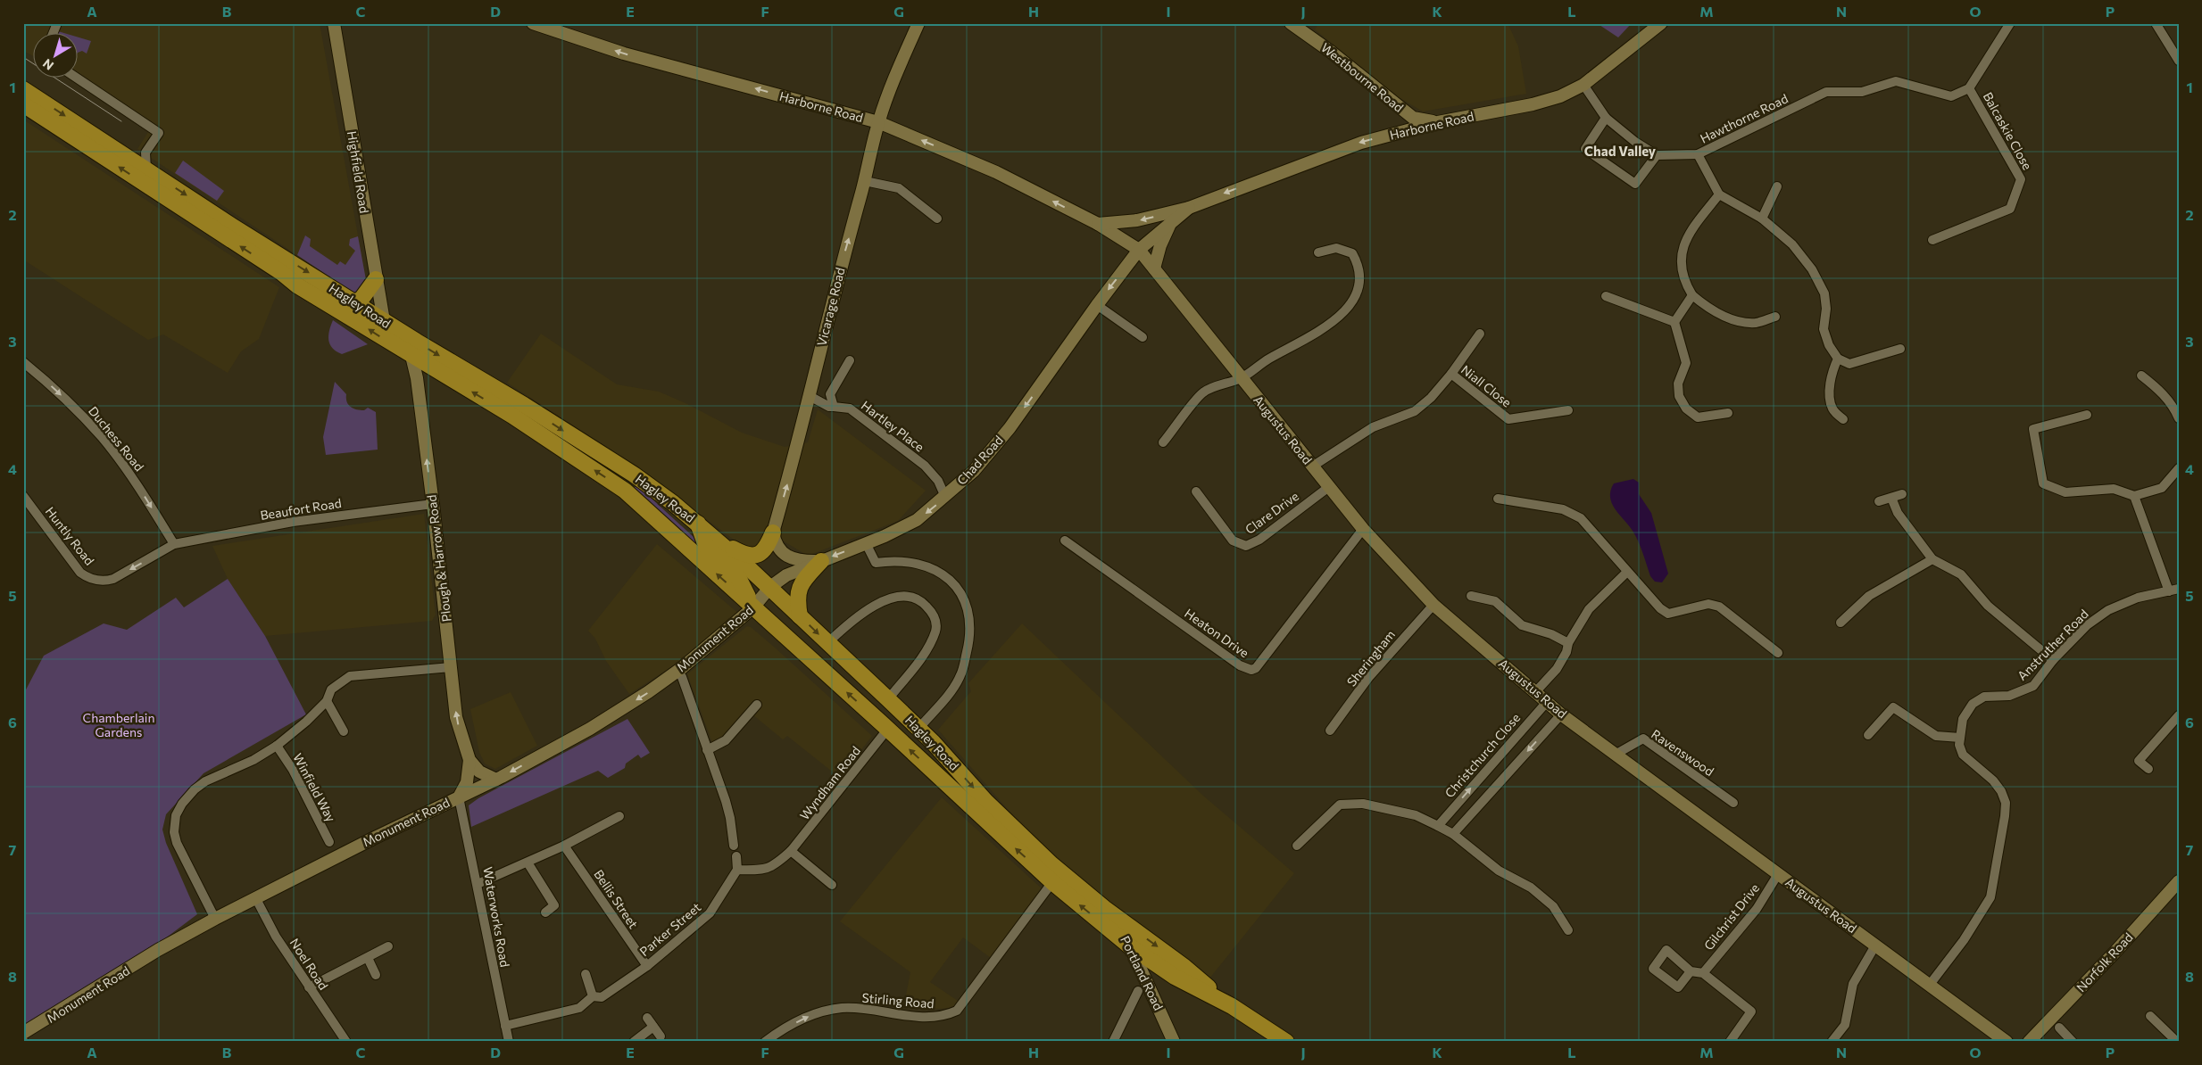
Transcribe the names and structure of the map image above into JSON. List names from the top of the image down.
{
  "streets": {
    "highway": ["Hagley Road"],
    "main road": [
      "Westbourne Road",
      "Harborne Road",
      "Highfield Road",
      "Vicarage Road",
      "Augustus Road",
      "Chad Road",
      "Plough & Harrow Road",
      "Monument Road",
      "Norfolk Road",
      "Portland Road"
    ],
    "street": [
      "Hawthorne Road",
      "Balcaskie Close",
      "Niall Close",
      "Hartley Place",
      "Duchess Road",
      "Beaufort Road",
      "Clare Drive",
      "Huntly Road",
      "Heaton Drive",
      "Anstruther Road",
      "Sheringham",
      "Ravenswood",
      "Christchurch Close",
      "Wyndham Road",
      "Winfield Way",
      "Bellis Street",
      "Waterworks Road",
      "Gilchrist Drive",
      "Parker Street",
      "Noel Road",
      "Stirling Road"
    ]
  },
  "crossings": [
    ["Westbourne Road", "Harborne Road"],
    ["Harborne Road", "Vicarage Road"],
    ["Harborne Road", "Augustus Road"],
    ["Harborne Road", "Chad Road"],
    ["Hawthorne Road", "Balcaskie Close"],
    ["Highfield Road", "Hagley Road"],
    ["Hagley Road", "Chad Road"],
    ["Hagley Road", "Plough & Harrow Road"],
    ["Hagley Road", "Monument Road"],
    ["Hagley Road", "Wyndham Road"],
    ["Hagley Road", "Portland Road"],
    ["Hagley Road", "Stirling Road"],
    ["Vicarage Road", "Hartley Place"],
    ["Niall Close", "Augustus Road"],
    ["Hartley Place", "Chad Road"],
    ["Augustus Road", "Chad Road"],
    ["Augustus Road", "Clare Drive"],
    ["Augustus Road", "Heaton Drive"],
    ["Augustus Road", "Anstruther Road"],
    ["Augustus Road", "Sheringham"],
    ["Augustus Road", "Ravenswood"],
    ["Augustus Road", "Christchurch Close"],
    ["Augustus Road", "Gilchrist Drive"],
    ["Duchess Road", "Beaufort Road"],
    ["Duchess Road", "Huntly Road"],
    ["Chad Road", "Monument Road"],
    ["Beaufort Road", "Huntly Road"],
    ["Beaufort Road", "Plough & Harrow Road"],
    ["Plough & Harrow Road", "Monument Road"],
    ["Plough & Harrow Road", "Waterworks Road"],
    ["Monument Road", "Waterworks Road"],
    ["Monument Road", "Noel Road"],
    ["Wyndham Road", "Parker Street"],
    ["Bellis Street", "Parker Street"],
    ["Waterworks Road", "Parker Street"]
  ],
  "one_way": [
    "Harborne Road",
    "Vicarage Road",
    "Duchess Road",
    "Chad Road",
    "Plough & Harrow Road",
    "Stirling Road"
  ],
  "districts": ["Chad Valley"],
  "parks": ["Chamberlain Gardens"],
  "north": "bottom left",
  "grid": {
    "columns": [
      "A",
      "B",
      "C",
      "D",
      "E",
      "F",
      "G",
      "H",
      "I",
      "J",
      "K",
      "L",
      "M",
      "N",
      "O",
      "P"
    ],
    "rows": [
      "1",
      "2",
      "3",
      "4",
      "5",
      "6",
      "7",
      "8"
    ]
  }
}
